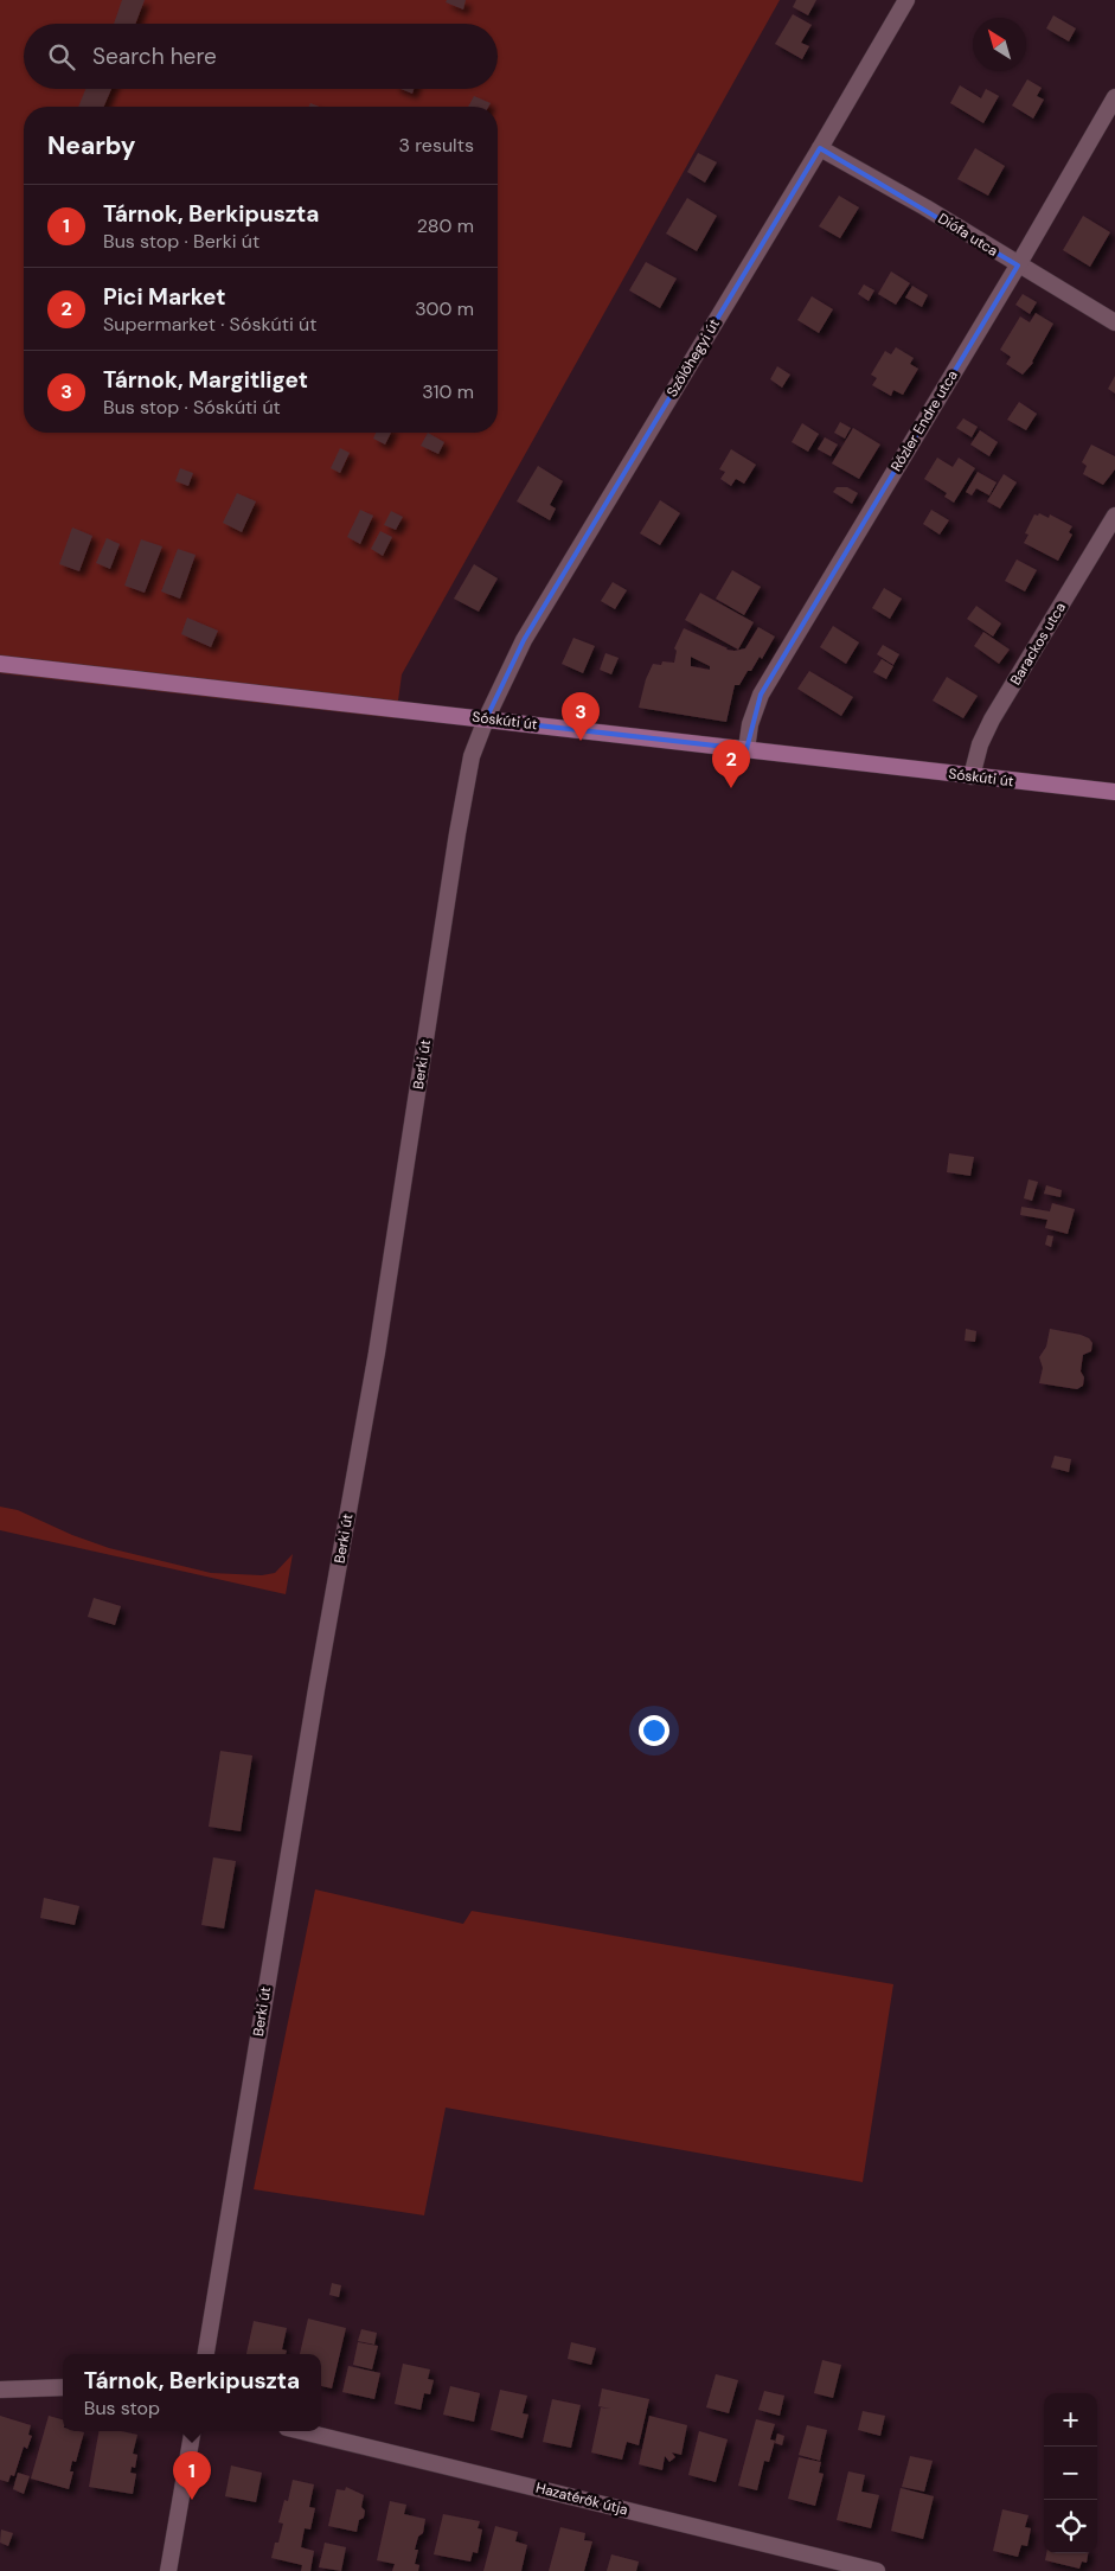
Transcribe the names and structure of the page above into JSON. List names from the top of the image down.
{
  "streets": {
    "main road": ["Sóskúti út"],
    "street": [
      "Diófa utca",
      "Szőlőhegyi út",
      "Rőzler Endre utca",
      "Barackos utca",
      "Berki út",
      "Hazatérők útja"
    ]
  },
  "crossings": [
    ["Diófa utca", "Szőlőhegyi út"],
    ["Diófa utca", "Rőzler Endre utca"],
    ["Szőlőhegyi út", "Sóskúti út"],
    ["Szőlőhegyi út", "Berki út"],
    ["Rőzler Endre utca", "Sóskúti út"],
    ["Barackos utca", "Sóskúti út"],
    ["Sóskúti út", "Berki út"]
  ],
  "north": "top left",
  "page": {
    "search": "Search here",
    "heading": ["Nearby", "3 results"],
    "list": [
      {
        "mark": "1",
        "name": "Tárnok, Berkipuszta",
        "note": "Bus stop · Berki út",
        "value": "280 m"
      },
      {
        "mark": "2",
        "name": "Pici Market",
        "note": "Supermarket · Sóskúti út",
        "value": "300 m"
      },
      {
        "mark": "3",
        "name": "Tárnok, Margitliget",
        "note": "Bus stop · Sóskúti út",
        "value": "310 m"
      }
    ],
    "pins": ["3", "2", "1"],
    "popup": ["Tárnok, Berkipuszta", "Bus stop"],
    "map_buttons": ["+", "−"]
  }
}
